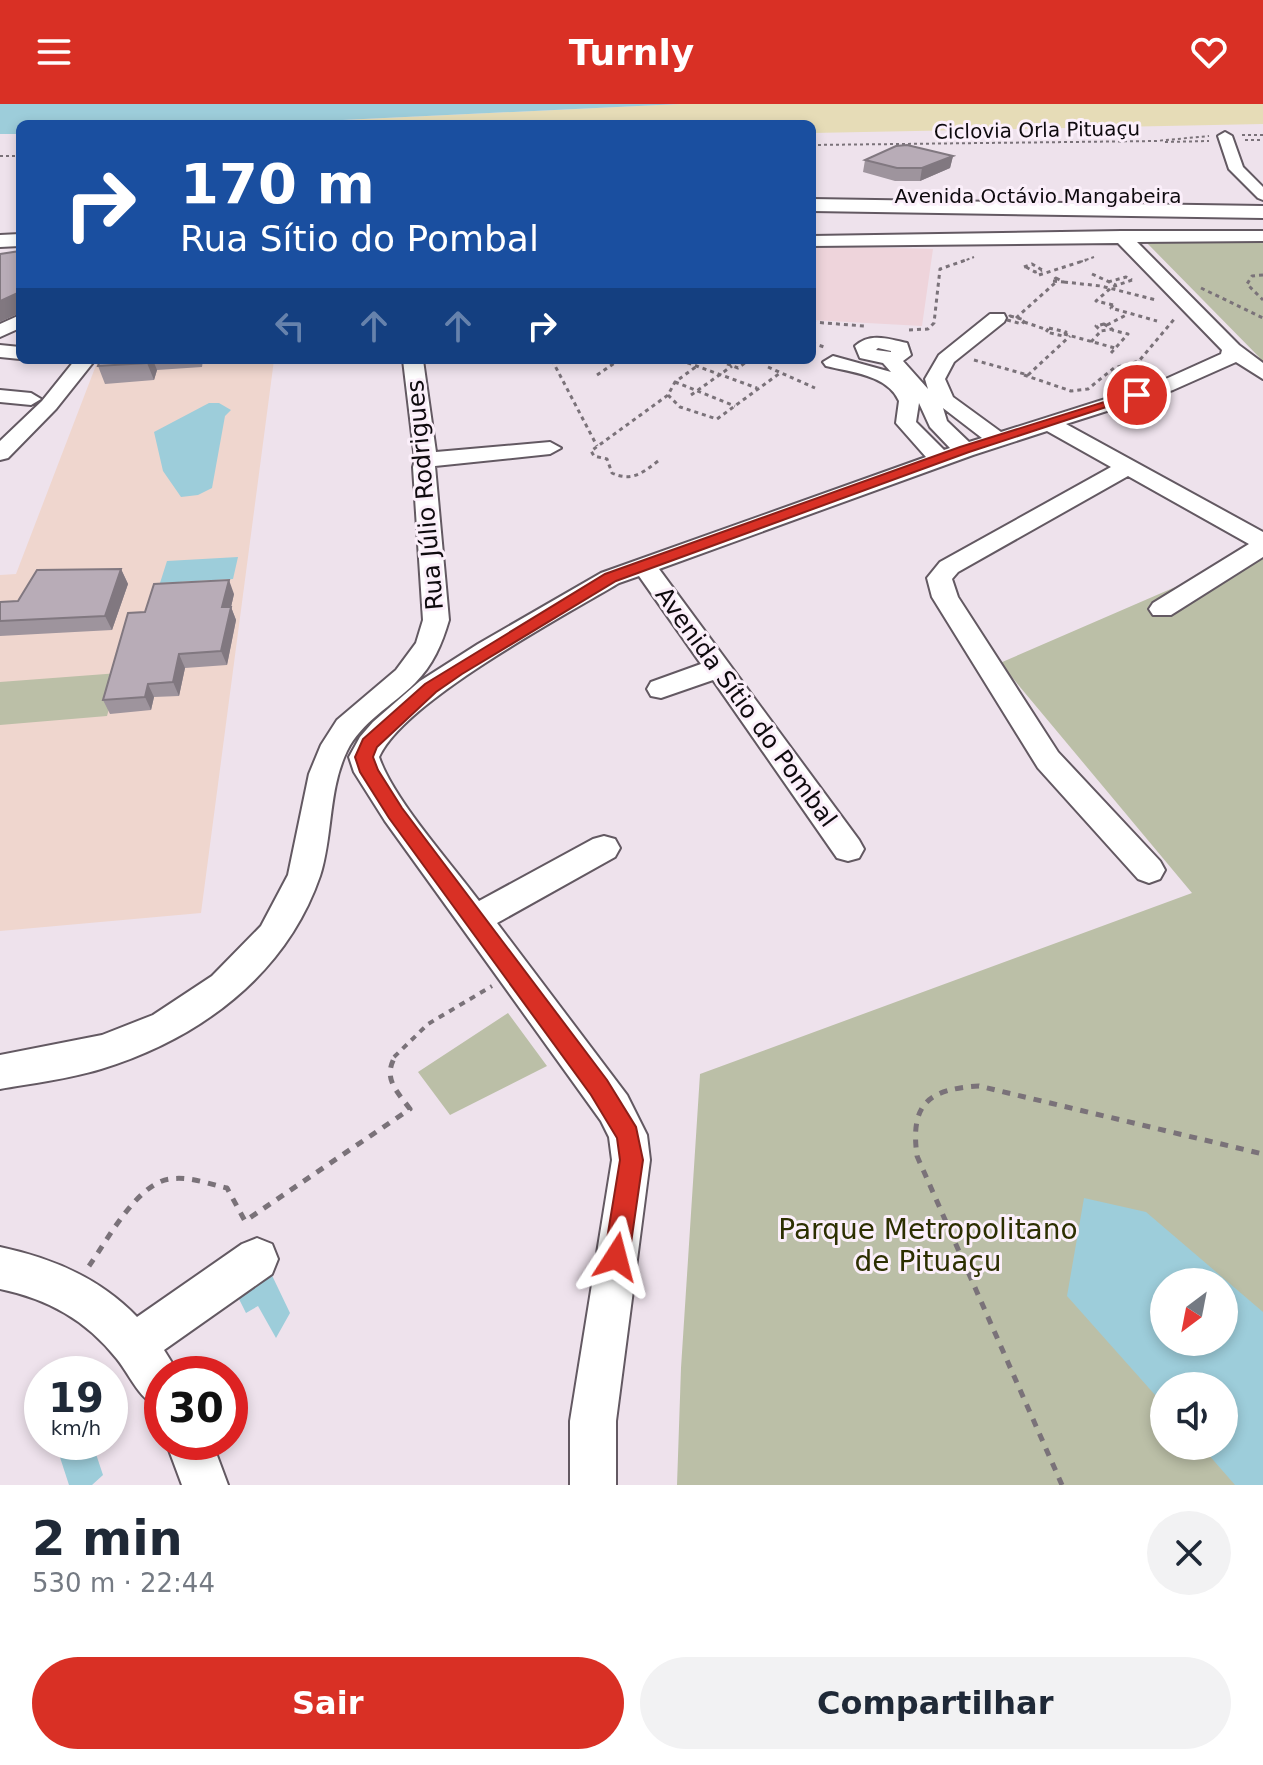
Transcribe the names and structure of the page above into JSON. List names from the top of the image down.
{
  "streets": {
    "main road": ["Avenida Octávio Mangabeira"],
    "street": ["Rua Júlio Rodrigues", "Avenida Sítio do Pombal"],
    "path": ["Ciclovia Orla Pituaçu"]
  },
  "parks": ["Parque Metropolitano de Pituaçu"],
  "north": "bottom left",
  "page": {
    "header": "Turnly",
    "turn": ["170 m", "Rua Sítio do Pombal"],
    "speed": "19 km/h",
    "limit": "30",
    "heading": ["2 min", "530 m · 22:44"],
    "buttons": ["Sair", "Compartilhar"]
  }
}
